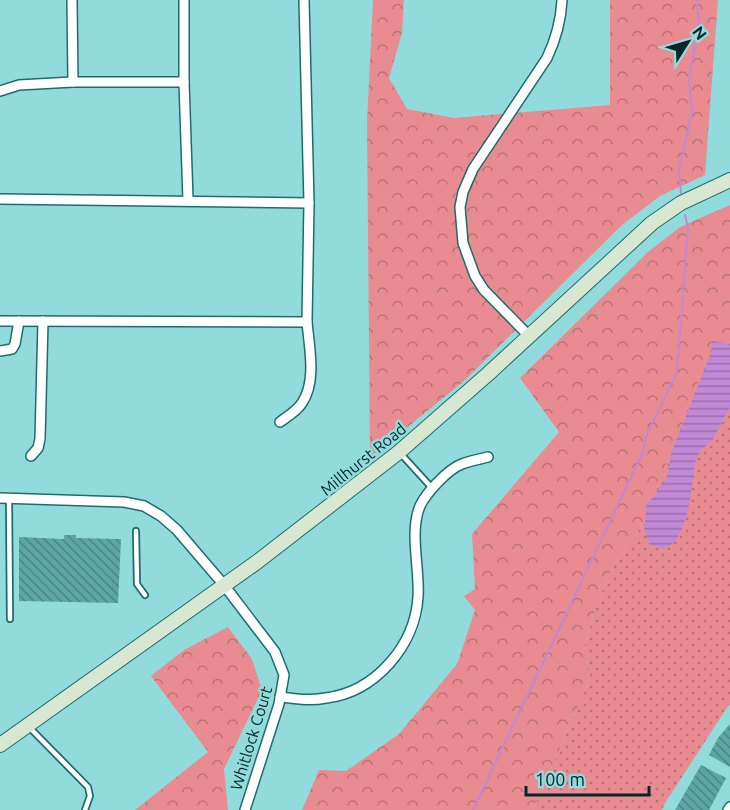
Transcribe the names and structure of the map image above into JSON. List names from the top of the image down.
{
  "streets": {
    "street": ["Millhurst Road", "Whitlock Court"]
  },
  "crossings": [
    ["Millhurst Road", "Whitlock Court"]
  ],
  "scale_bar": "100 m",
  "north": "top right"
}
